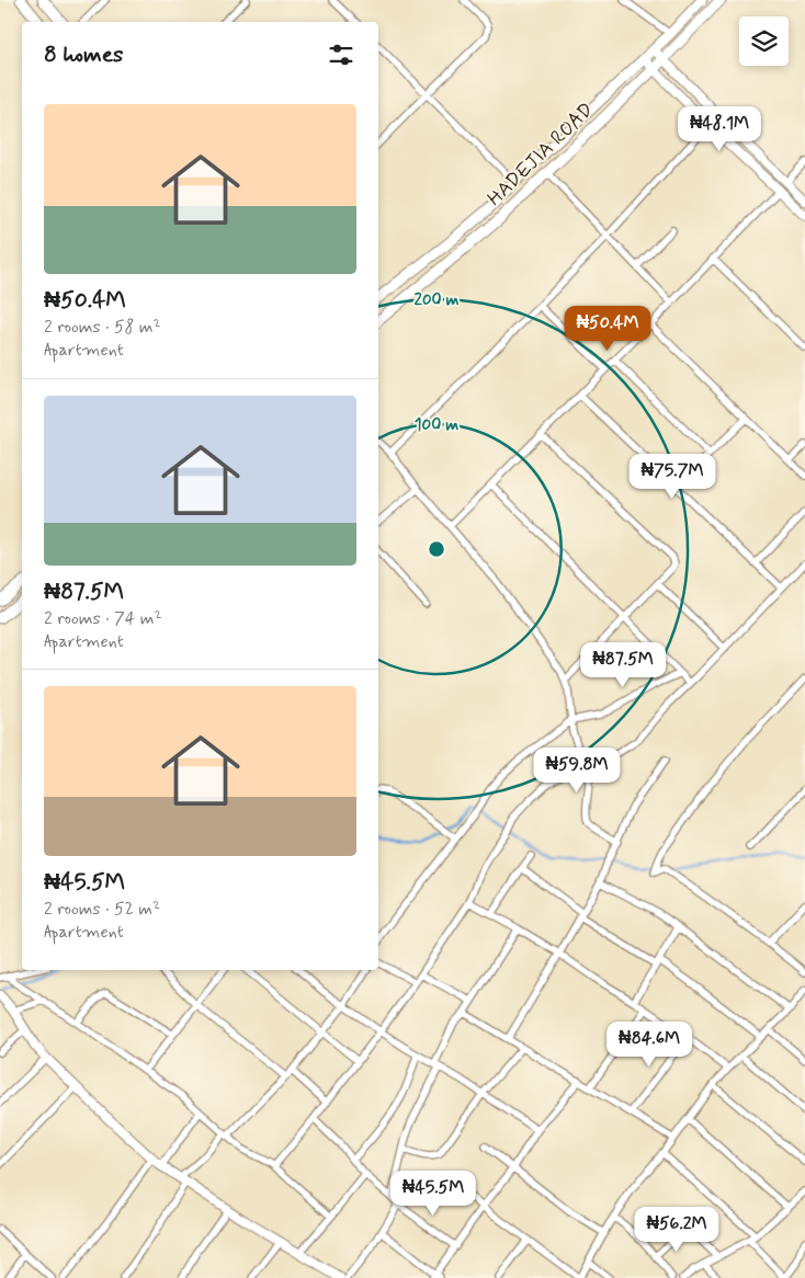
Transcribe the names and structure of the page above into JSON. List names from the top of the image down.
{
  "streets": {
    "main road": ["HADEJIA ROAD"]
  },
  "page": {
    "heading": "8 homes",
    "list": [
      {
        "name": "₦50.4M",
        "note": "2 rooms · 58 m² · Apartment"
      },
      {
        "name": "₦87.5M",
        "note": "2 rooms · 74 m² · Apartment"
      },
      {
        "name": "₦45.5M",
        "note": "2 rooms · 52 m² · Apartment"
      }
    ],
    "price": [
      "₦48.1M",
      "₦50.4M",
      "₦75.7M",
      "₦87.5M",
      "₦59.8M",
      "₦84.6M",
      "₦45.5M",
      "₦56.2M"
    ]
  },
  "rings": ["200 m", "100 m"]
}
